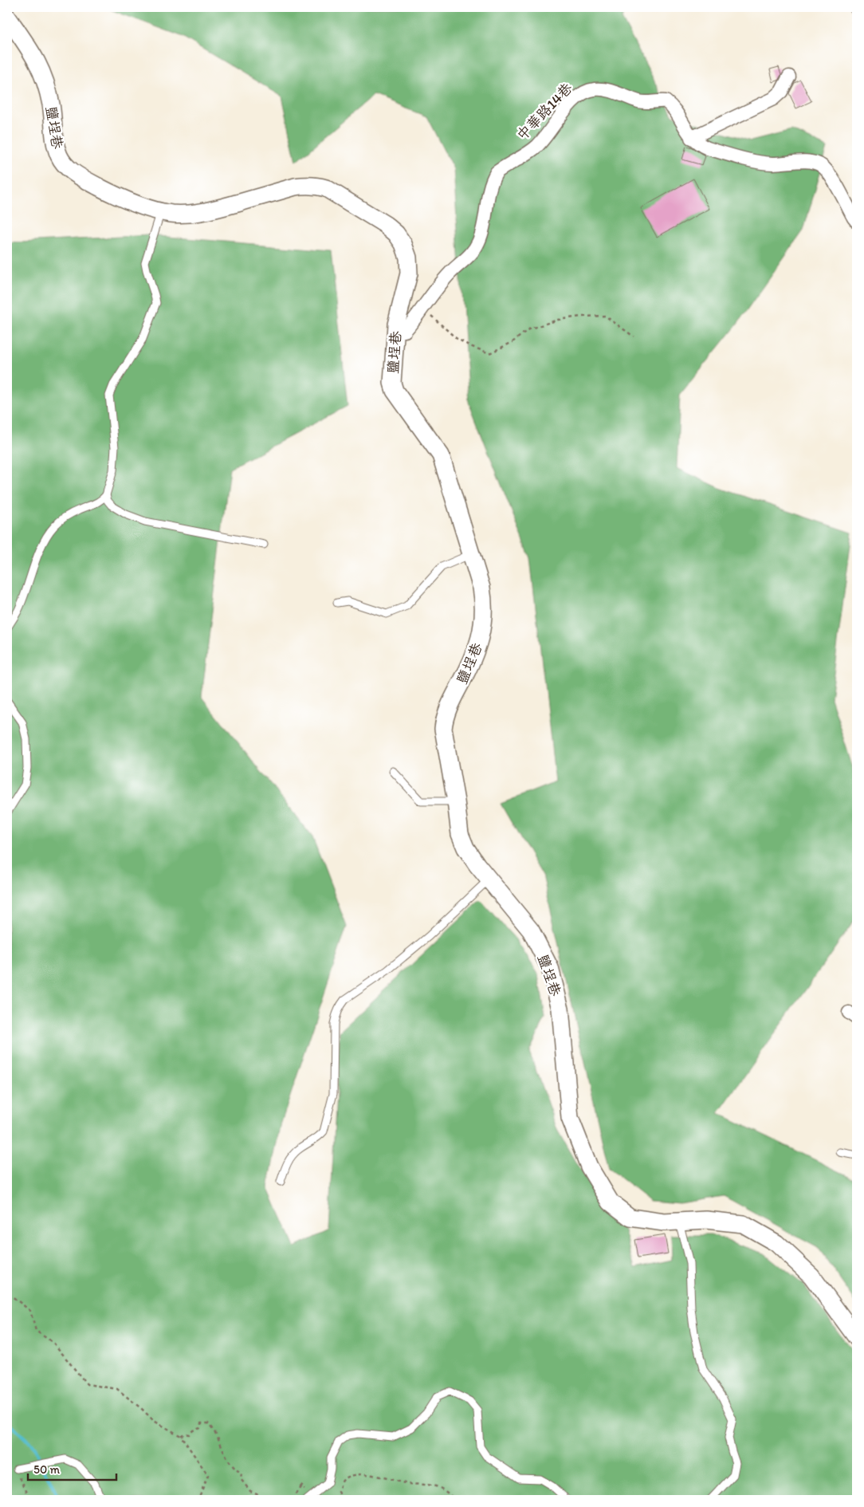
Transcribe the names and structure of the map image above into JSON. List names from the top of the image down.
{
  "streets": {
    "street": ["中華路14巷", "鹽埕巷"]
  },
  "crossings": [
    ["中華路14巷", "鹽埕巷"]
  ],
  "scale_bar": "50 m"
}
